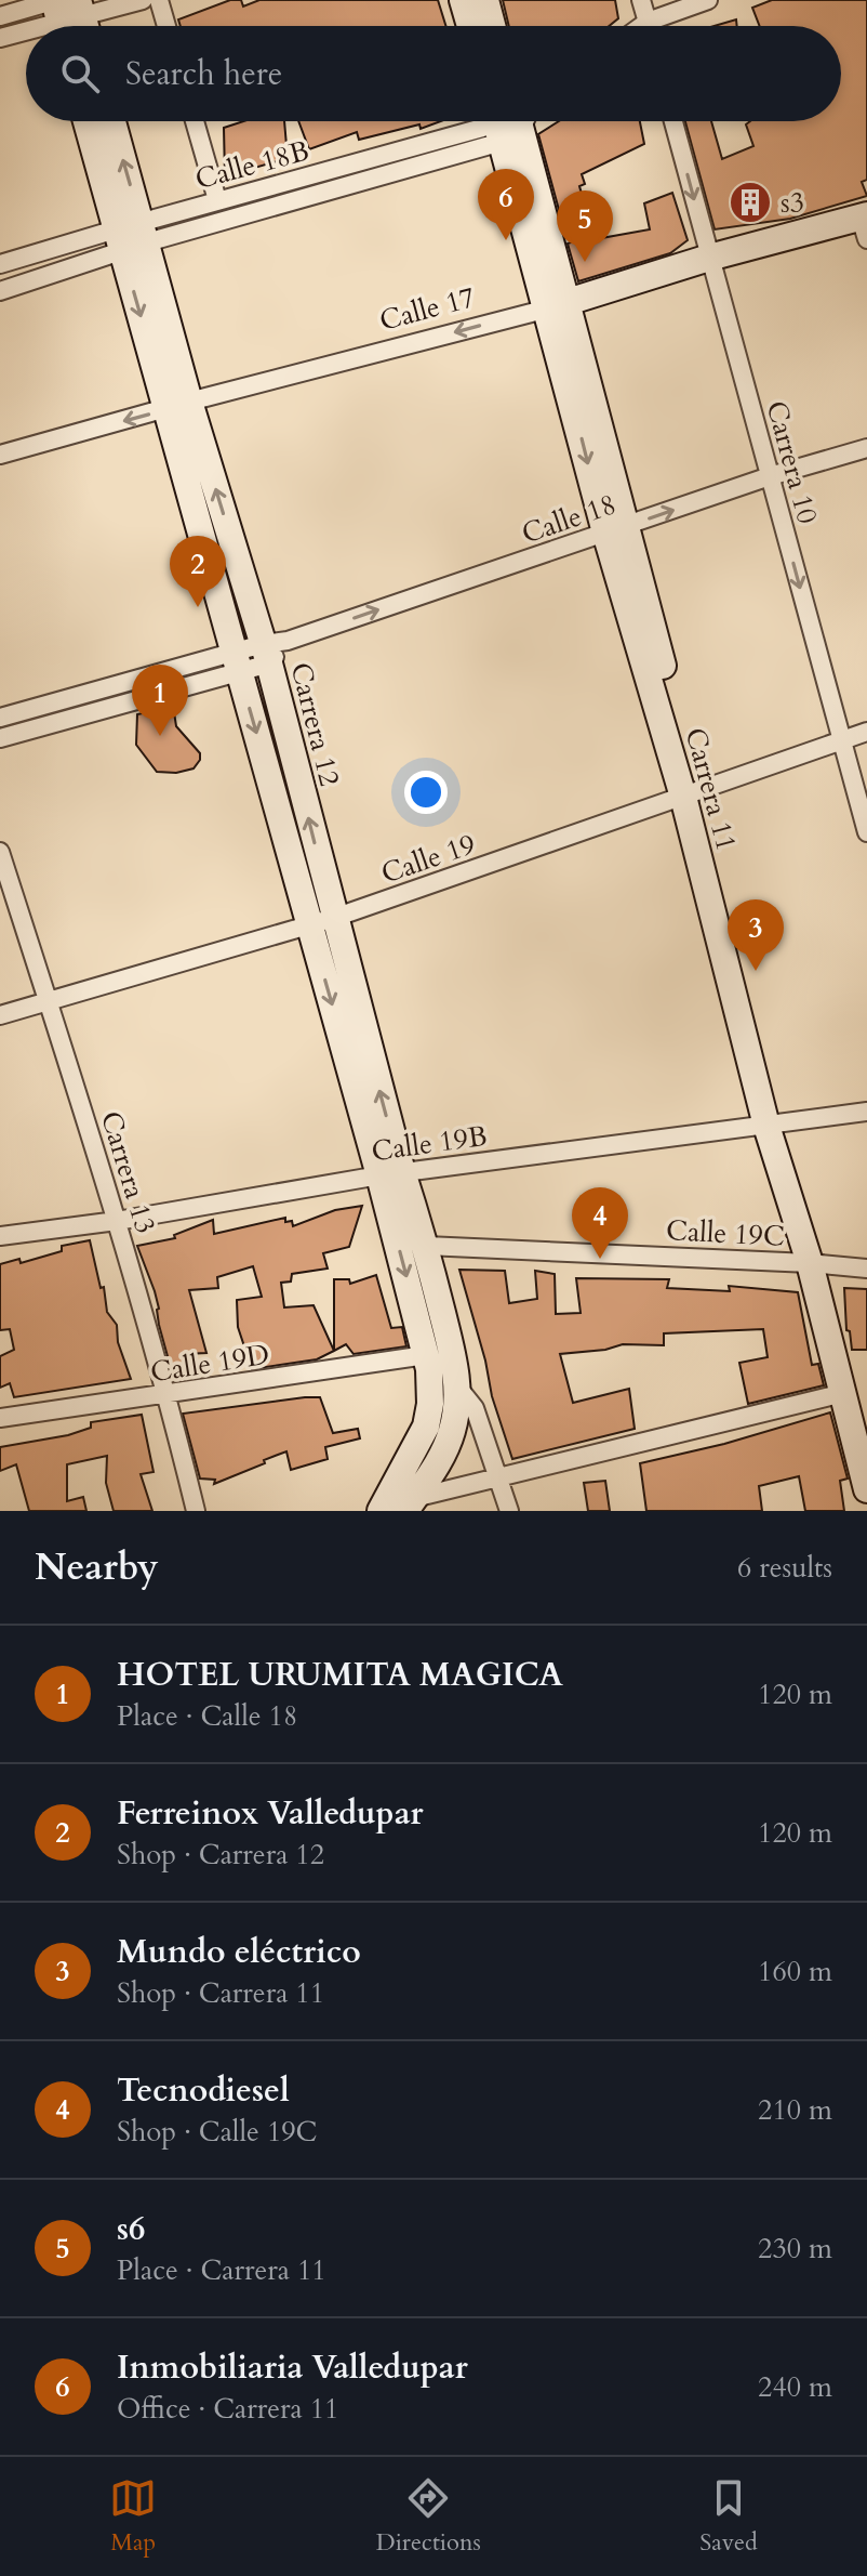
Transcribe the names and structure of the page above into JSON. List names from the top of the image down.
{
  "streets": {
    "street": [
      "Calle 18B",
      "Calle 17",
      "Carrera 10",
      "Calle 18",
      "Carrera 12",
      "Carrera 11",
      "Calle 19",
      "Calle 19B",
      "Carrera 13",
      "Calle 19C",
      "Calle 19D"
    ]
  },
  "crossings": [
    ["Calle 18B", "Carrera 12"],
    ["Calle 17", "Carrera 10"],
    ["Calle 17", "Carrera 12"],
    ["Calle 17", "Carrera 11"],
    ["Carrera 10", "Calle 18"],
    ["Carrera 10", "Calle 19"],
    ["Calle 18", "Carrera 12"],
    ["Calle 18", "Carrera 11"],
    ["Carrera 12", "Calle 19"],
    ["Carrera 12", "Calle 19B"],
    ["Carrera 12", "Calle 19C"],
    ["Carrera 12", "Calle 19D"],
    ["Carrera 11", "Calle 19"],
    ["Carrera 11", "Calle 19B"],
    ["Carrera 11", "Calle 19C"],
    ["Calle 19", "Carrera 13"],
    ["Calle 19B", "Carrera 13"],
    ["Carrera 13", "Calle 19D"]
  ],
  "one_way": ["Calle 17", "Carrera 10", "Calle 18"],
  "places": {
    "building": ["s3"]
  },
  "page": {
    "search": "Search here",
    "pins": [
      "6",
      "5",
      "2",
      "1",
      "3",
      "4"
    ],
    "heading": ["Nearby", "6 results"],
    "list": [
      {
        "mark": "1",
        "name": "HOTEL URUMITA MAGICA",
        "note": "Place · Calle 18",
        "value": "120 m"
      },
      {
        "mark": "2",
        "name": "Ferreinox Valledupar",
        "note": "Shop · Carrera 12",
        "value": "120 m"
      },
      {
        "mark": "3",
        "name": "Mundo eléctrico",
        "note": "Shop · Carrera 11",
        "value": "160 m"
      },
      {
        "mark": "4",
        "name": "Tecnodiesel",
        "note": "Shop · Calle 19C",
        "value": "210 m"
      },
      {
        "mark": "5",
        "name": "s6",
        "note": "Place · Carrera 11",
        "value": "230 m"
      },
      {
        "mark": "6",
        "name": "Inmobiliaria Valledupar",
        "note": "Office · Carrera 11",
        "value": "240 m"
      }
    ],
    "nav": ["Map", "Directions", "Saved"]
  }
}
